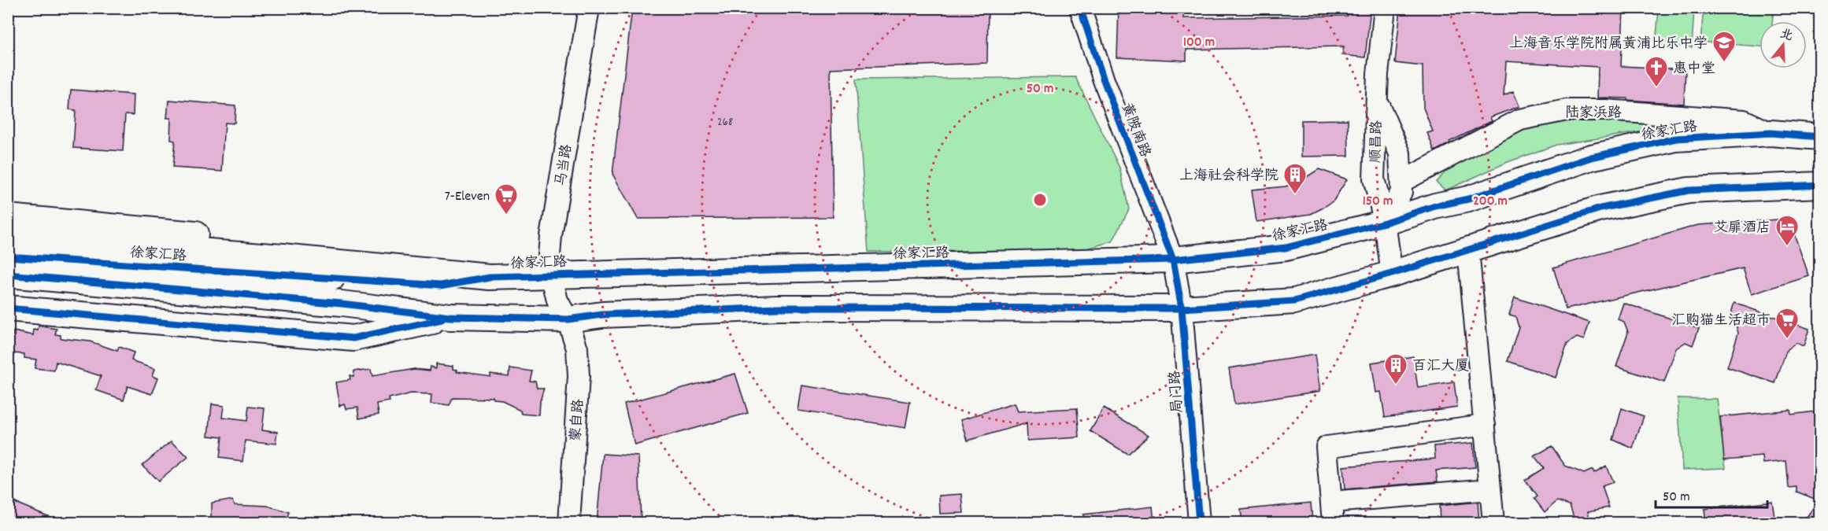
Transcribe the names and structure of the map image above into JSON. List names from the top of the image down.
{
  "streets": {
    "main road": ["徐家汇路"],
    "street": [
      "陆家浜路",
      "黄陂南路",
      "顺昌路",
      "马当路",
      "局门路",
      "蒙自路"
    ]
  },
  "crossings": [
    ["陆家浜路", "徐家汇路"],
    ["黄陂南路", "徐家汇路"],
    ["黄陂南路", "局门路"],
    ["徐家汇路", "顺昌路"],
    ["徐家汇路", "马当路"],
    ["徐家汇路", "局门路"],
    ["马当路", "蒙自路"]
  ],
  "places": {
    "school or university": ["上海音乐学院附属黄浦比乐中学"],
    "church": ["惠中堂"],
    "building": ["上海社会科学院", "百汇大厦"],
    "supermarket": ["7-Eleven", "汇购猫生活超市"],
    "hotel": ["艾扉酒店"]
  },
  "house_numbers": ["268"],
  "scale_bar": "50 m",
  "north": "top",
  "rings": [
    "100 m",
    "50 m",
    "150 m",
    "200 m"
  ]
}
